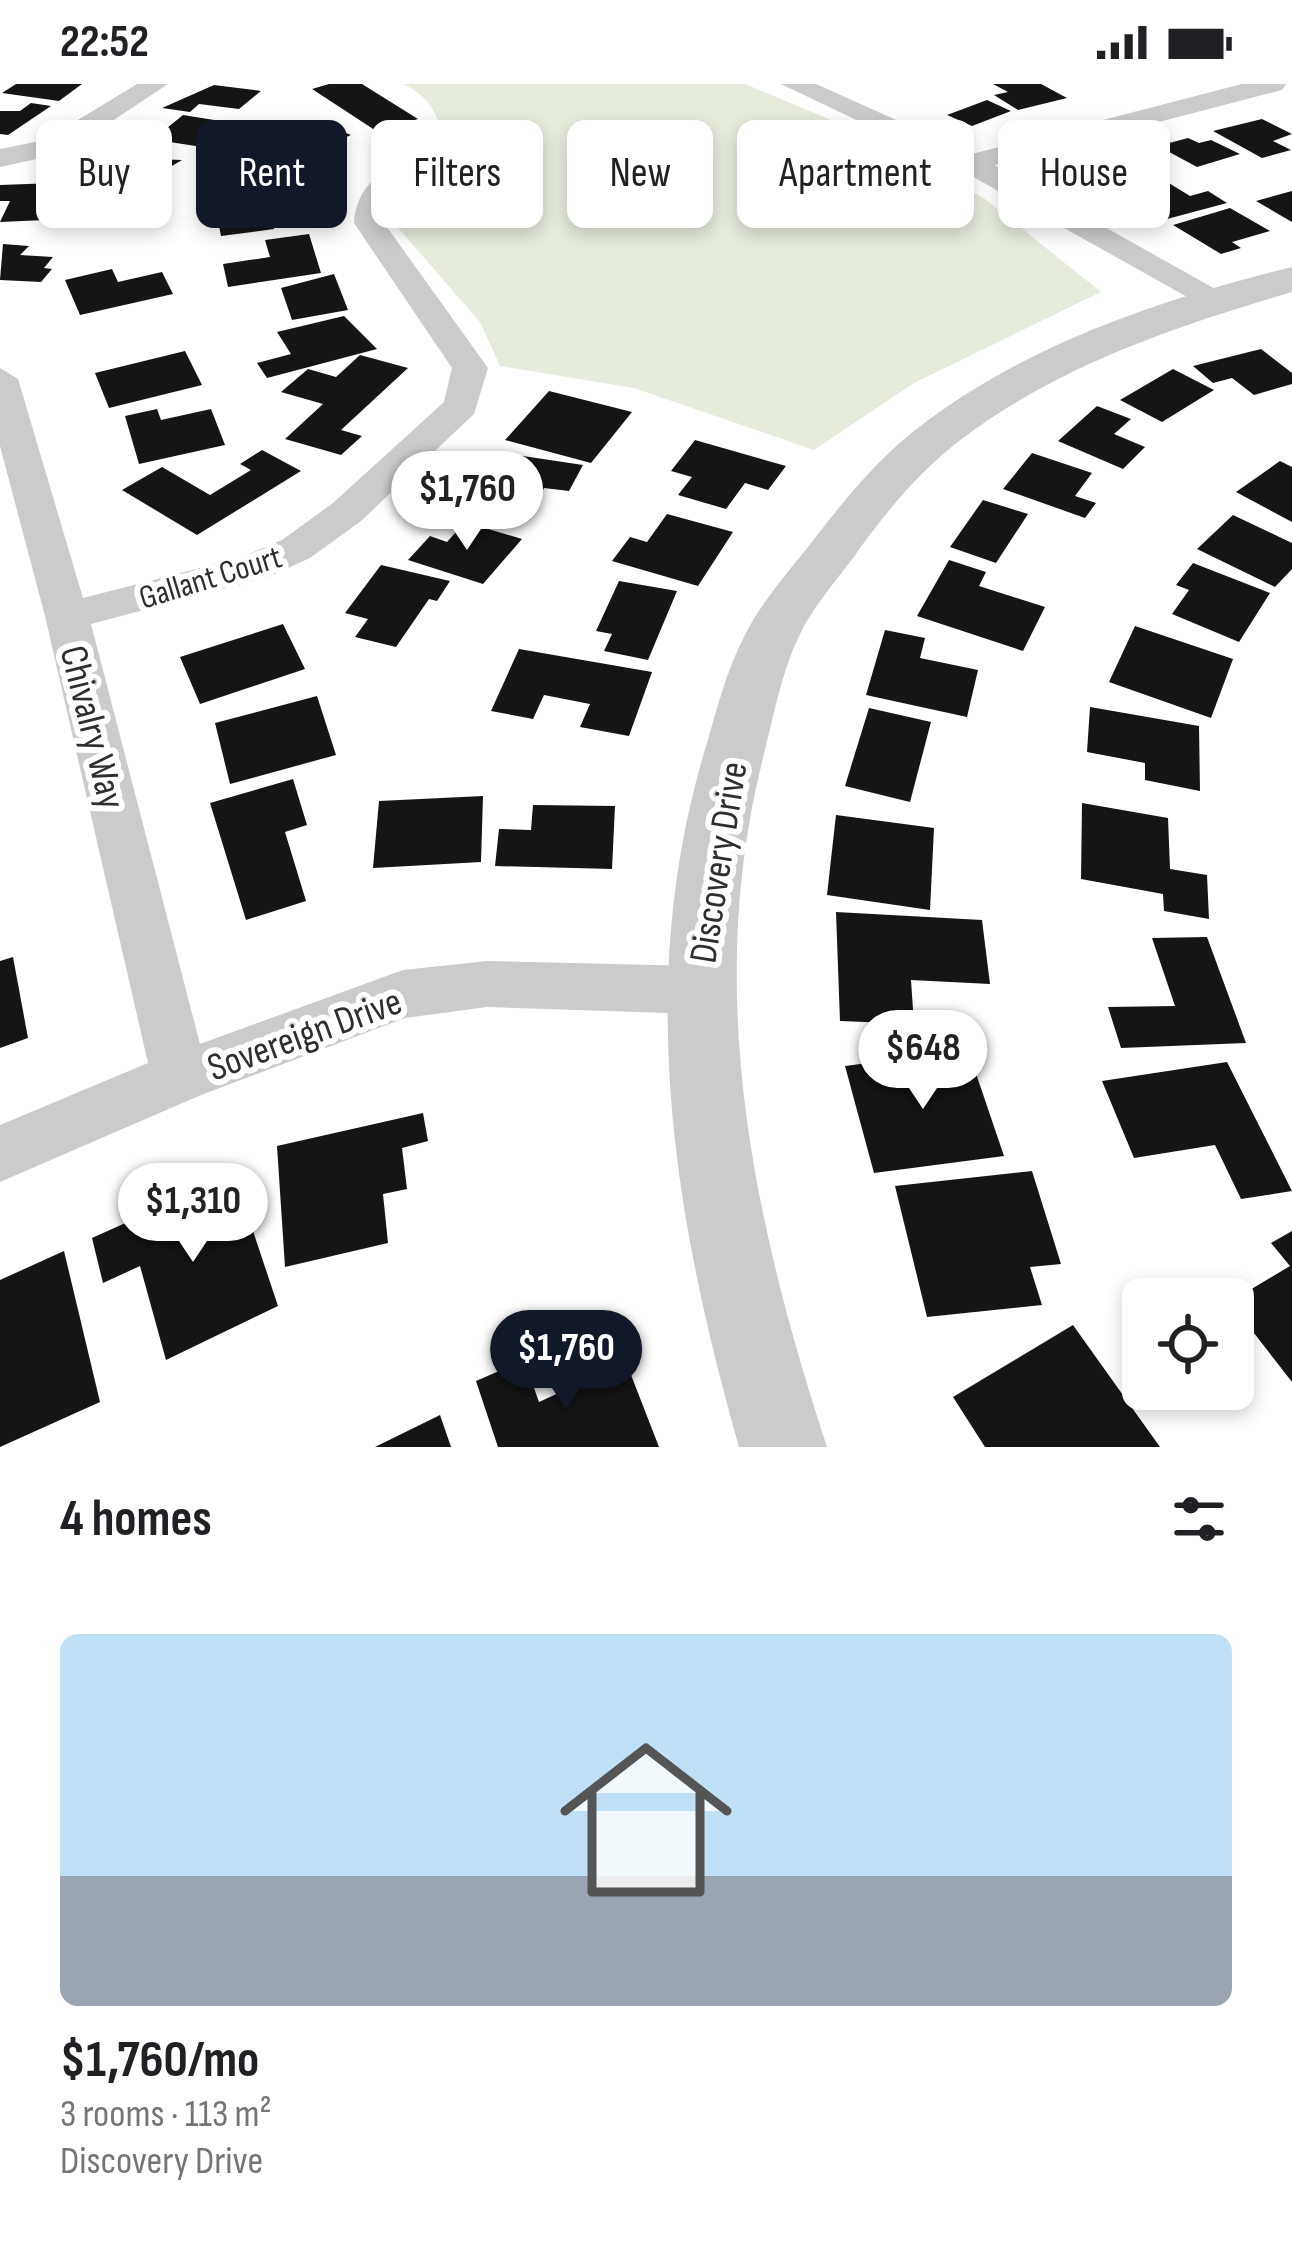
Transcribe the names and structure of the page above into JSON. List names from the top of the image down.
{
  "streets": {
    "street": [
      "Gallant Court",
      "Chivalry Way",
      "Discovery Drive",
      "Sovereign Drive"
    ]
  },
  "crossings": [
    ["Gallant Court", "Chivalry Way"],
    ["Chivalry Way", "Sovereign Drive"],
    ["Discovery Drive", "Sovereign Drive"]
  ],
  "page": {
    "status": "22:52",
    "chip": [
      "Buy",
      "Rent",
      "Filters",
      "New",
      "Apartment",
      "House"
    ],
    "price": [
      "$1,760",
      "$648",
      "$1,310",
      "$1,760"
    ],
    "heading": "4 homes",
    "list": [
      {
        "name": "$1,760/mo",
        "note": "3 rooms · 113 m² · Discovery Drive"
      }
    ]
  }
}
